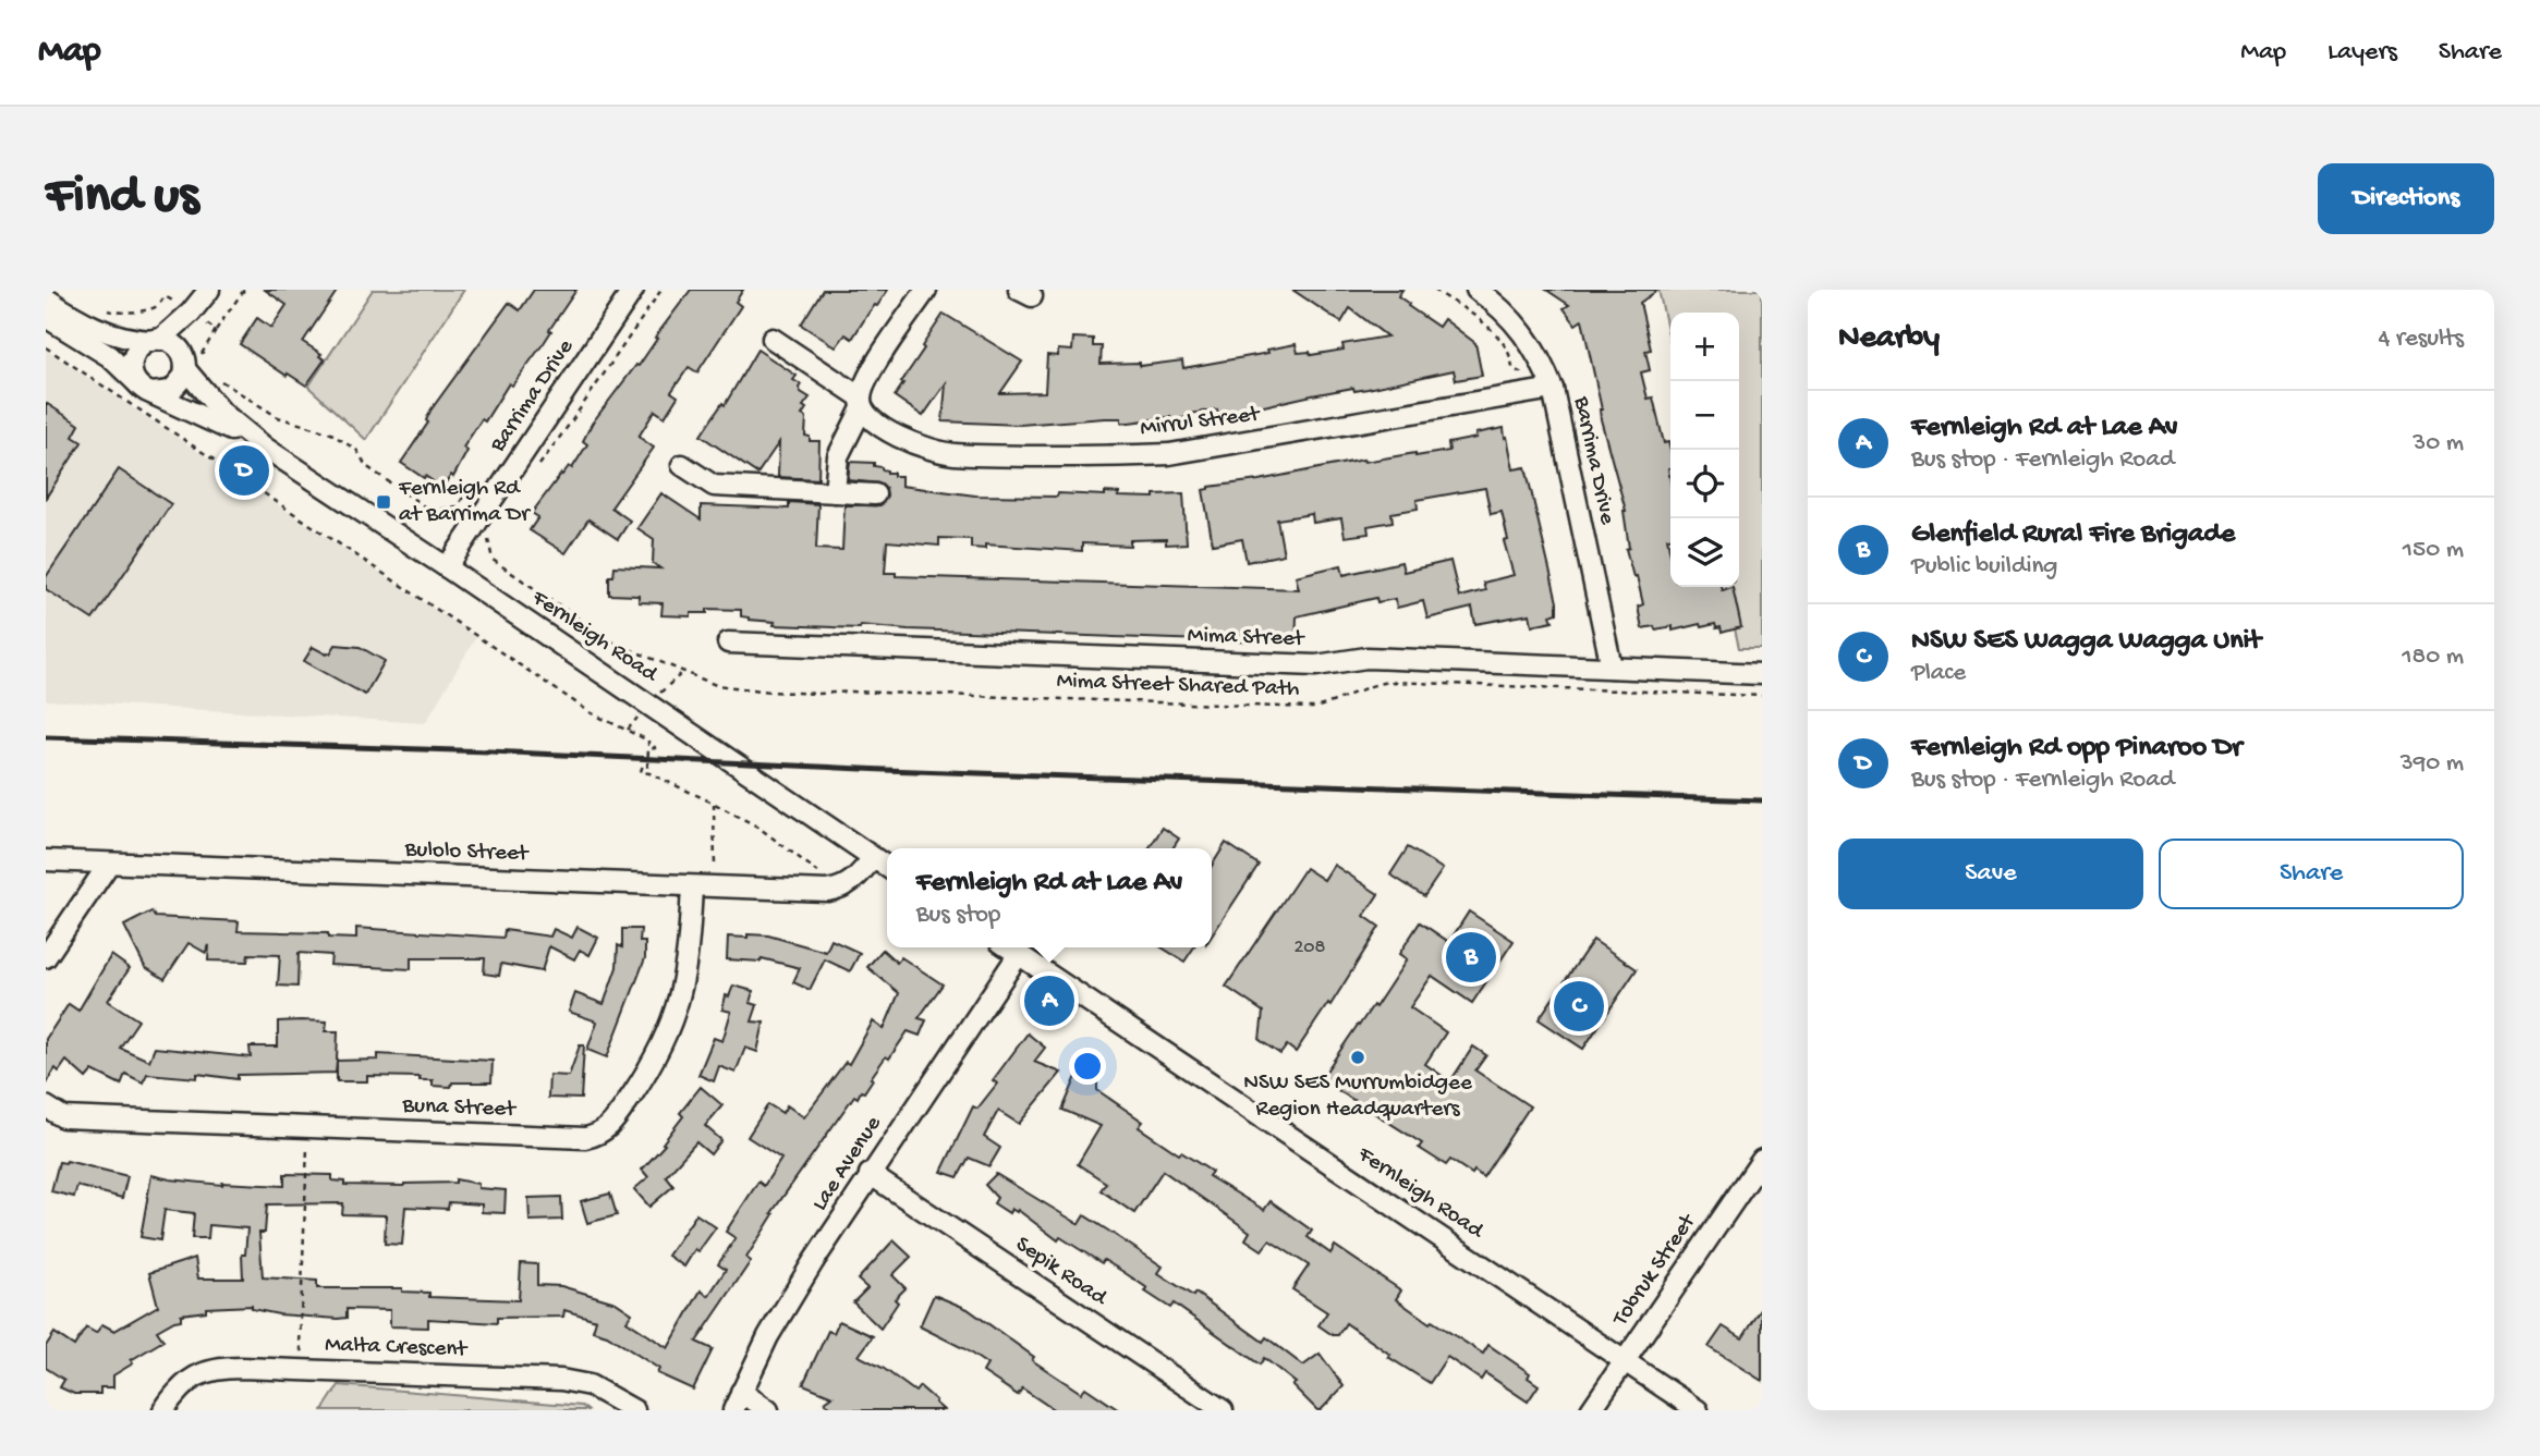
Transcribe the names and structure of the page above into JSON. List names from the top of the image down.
{
  "streets": {
    "street": [
      "Barrima Drive",
      "Mirrul Street",
      "Fernleigh Road",
      "Mima Street",
      "Bulolo Street",
      "Buna Street",
      "Lae Avenue",
      "Tobruk Street",
      "Sepik Road",
      "Malta Crescent"
    ],
    "path": ["Mima Street Shared Path"]
  },
  "crossings": [
    ["Barrima Drive", "Mirrul Street"],
    ["Barrima Drive", "Fernleigh Road"],
    ["Barrima Drive", "Mima Street"],
    ["Fernleigh Road", "Lae Avenue"],
    ["Fernleigh Road", "Tobruk Street"],
    ["Bulolo Street", "Buna Street"],
    ["Lae Avenue", "Sepik Road"]
  ],
  "places": {
    "transit": ["Fernleigh Rd at Barrima Dr"],
    "other": ["NSW SES Murrumbidgee Region Headquarters"]
  },
  "house_numbers": ["208"],
  "page": {
    "header": "Map",
    "nav": ["Map", "Layers", "Share"],
    "buttons": [
      "Directions",
      ["Save", "Share"]
    ],
    "title": "Find us",
    "heading": ["Nearby", "4 results"],
    "map_buttons": ["+", "−"],
    "list": [
      {
        "mark": "A",
        "name": "Fernleigh Rd at Lae Av",
        "note": "Bus stop · Fernleigh Road",
        "value": "30 m"
      },
      {
        "mark": "B",
        "name": "Glenfield Rural Fire Brigade",
        "note": "Public building",
        "value": "150 m"
      },
      {
        "mark": "C",
        "name": "NSW SES Wagga Wagga Unit",
        "note": "Place",
        "value": "180 m"
      },
      {
        "mark": "D",
        "name": "Fernleigh Rd opp Pinaroo Dr",
        "note": "Bus stop · Fernleigh Road",
        "value": "390 m"
      }
    ],
    "pins": [
      "D",
      "B",
      "A",
      "C"
    ],
    "popup": ["Fernleigh Rd at Lae Av", "Bus stop"]
  }
}
